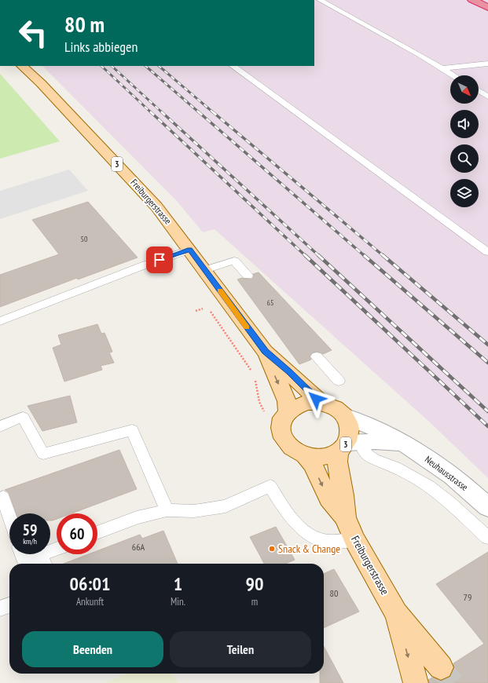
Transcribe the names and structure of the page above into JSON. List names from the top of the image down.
{
  "streets": {
    "main road": ["3", "Freiburgerstrasse"],
    "street": ["Neuhausstrasse"]
  },
  "crossings": [
    ["3", "Freiburgerstrasse"],
    ["3", "Neuhausstrasse"],
    ["Freiburgerstrasse", "Neuhausstrasse"]
  ],
  "places": ["Snack & Change"],
  "house_numbers": [
    "50",
    "65",
    "66A",
    "80",
    "79"
  ],
  "north": "bottom right",
  "page": {
    "turn": ["80 m", "Links abbiegen"],
    "speed": "59 km/h",
    "limit": "60",
    "eta": [
      "06:01",
      "Ankunft",
      "1",
      "Min.",
      "90",
      "m"
    ],
    "buttons": ["Beenden", "Teilen"]
  }
}
